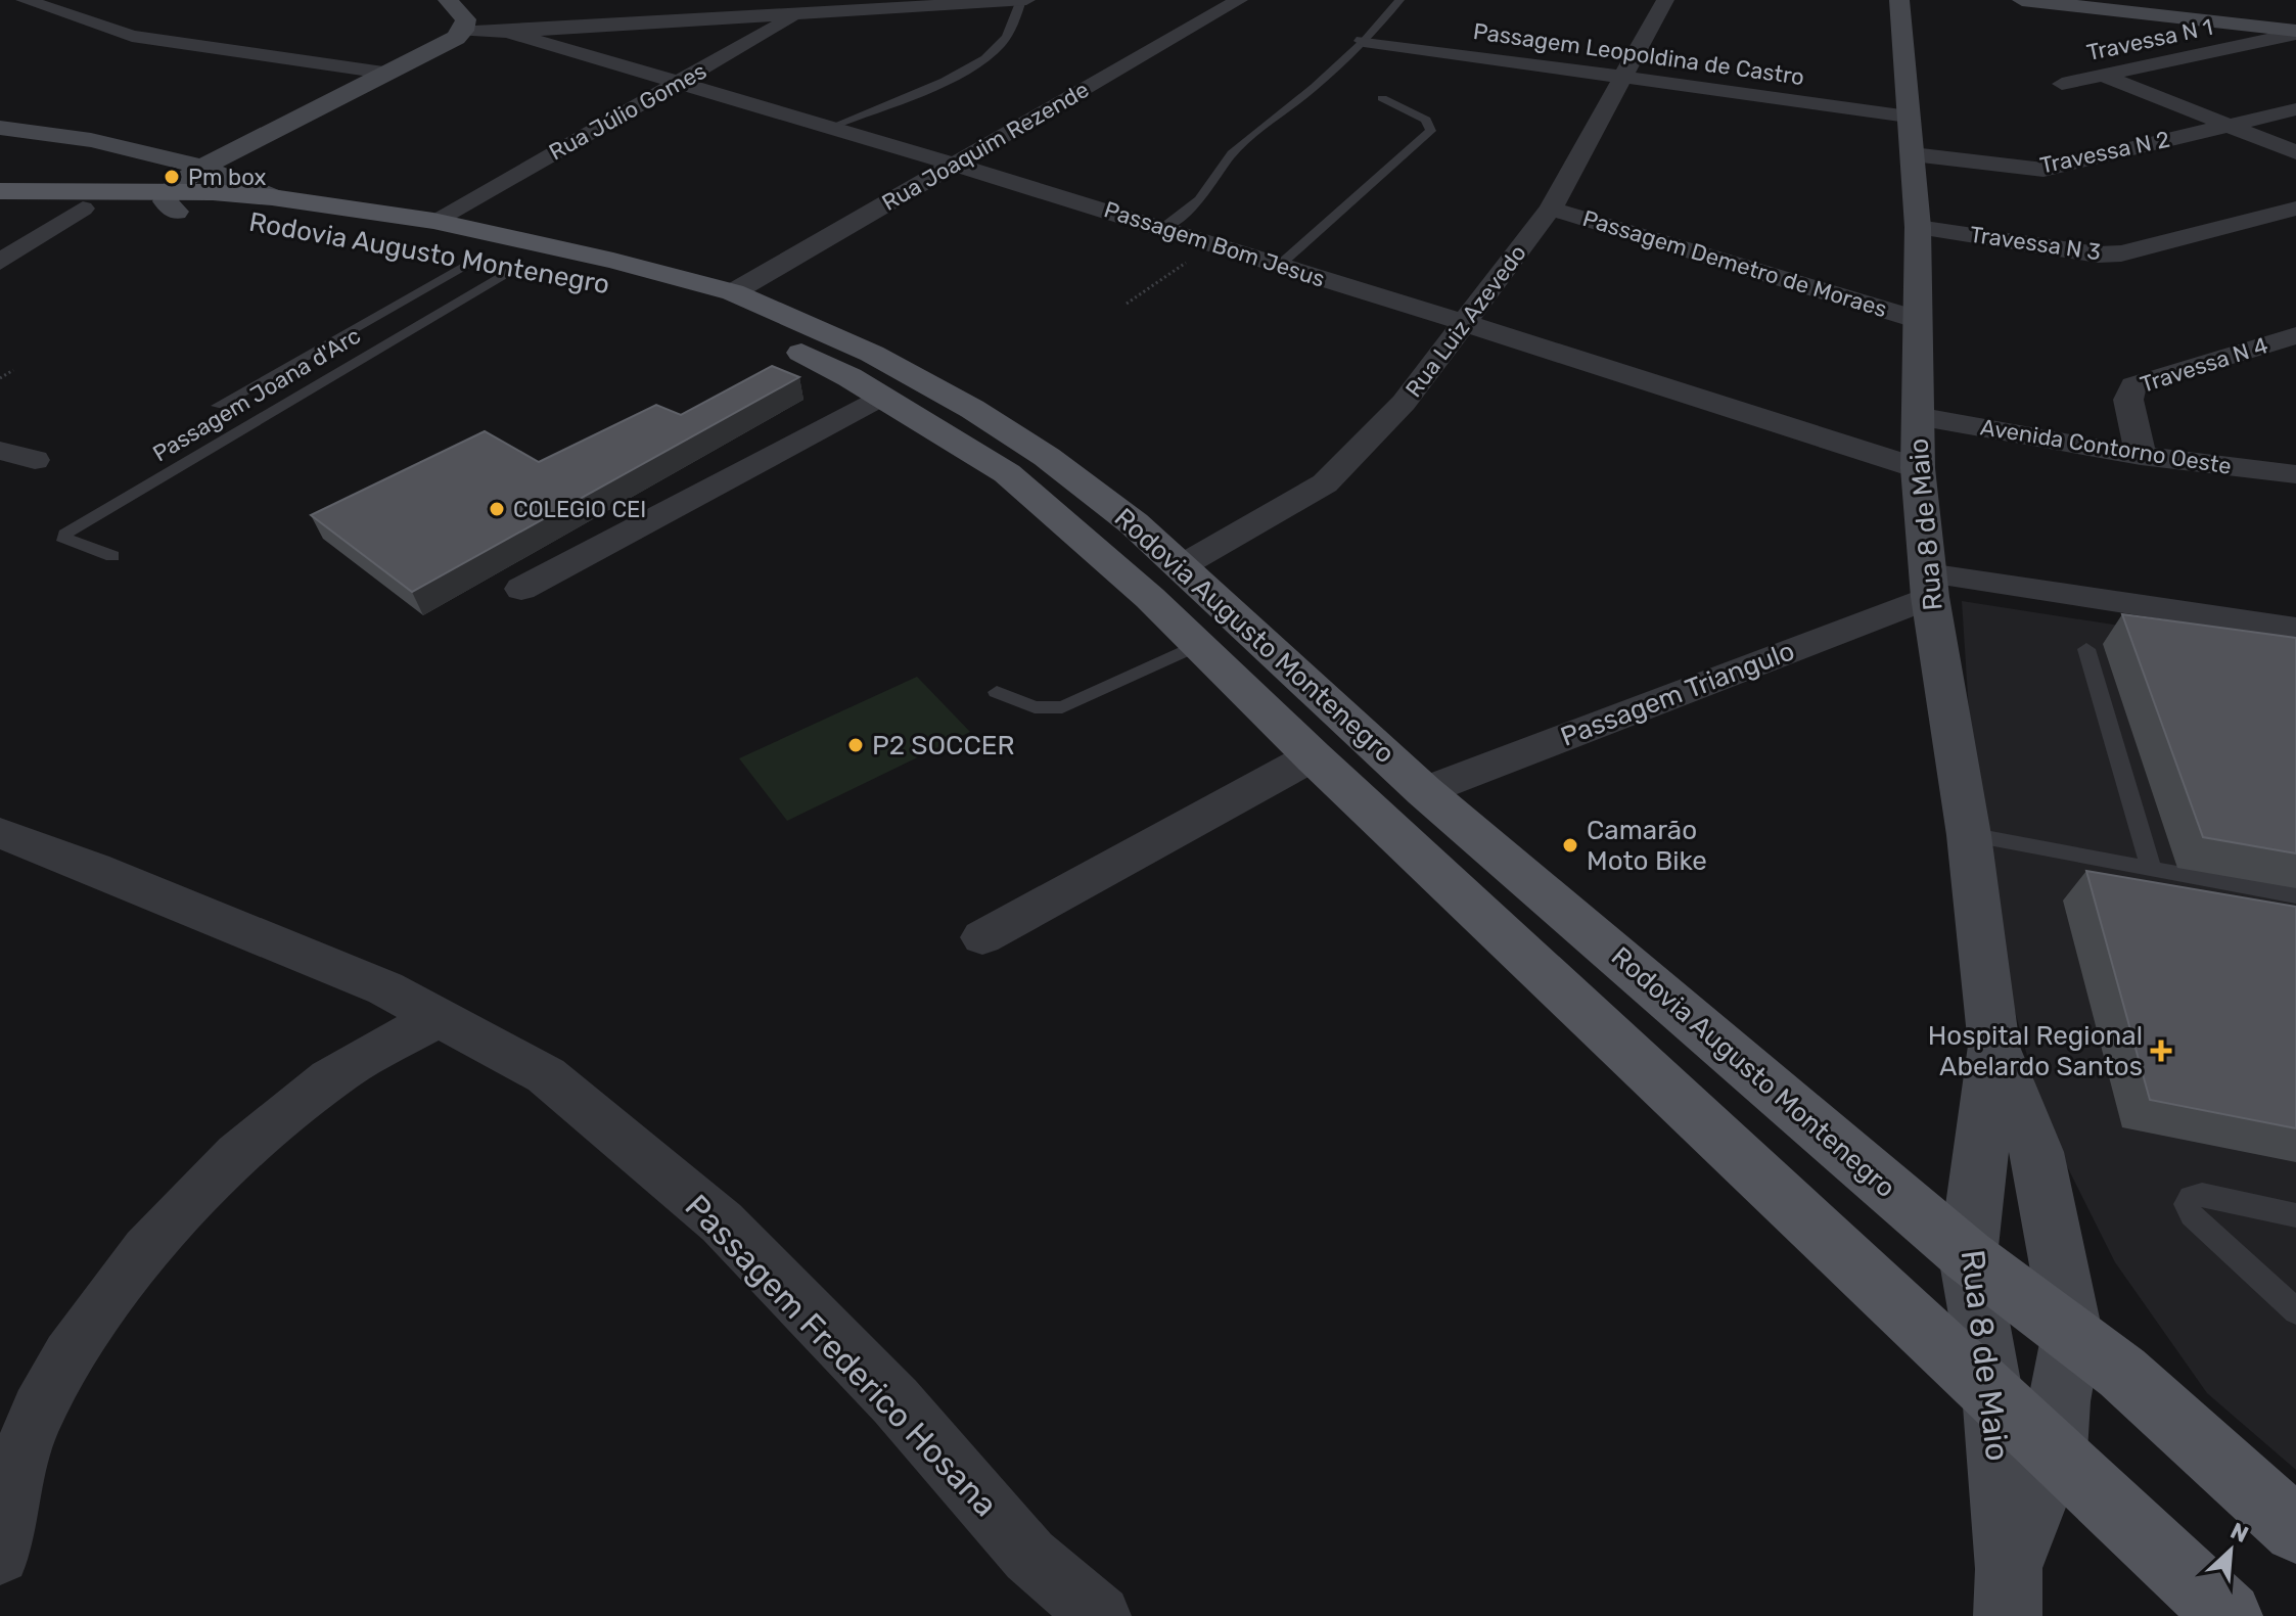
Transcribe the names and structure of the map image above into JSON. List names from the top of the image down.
{
  "streets": {
    "main road": ["Rodovia Augusto Montenegro"],
    "street": [
      "Travessa N 1",
      "Passagem Leopoldina de Castro",
      "Rua Júlio Gomes",
      "Rua Joaquim Rezende",
      "Travessa N 2",
      "Travessa N 3",
      "Passagem Bom Jesus",
      "Passagem Demetro de Moraes",
      "Rua Luiz Azevedo",
      "Travessa N 4",
      "Avenida Contorno Oeste",
      "Rua 8 de Maio",
      "Passagem Triangulo",
      "Passagem Frederico Hosana"
    ],
    "lane": ["Passagem Joana d'Arc"]
  },
  "crossings": [
    ["Passagem Leopoldina de Castro", "Rua Luiz Azevedo"],
    ["Passagem Leopoldina de Castro", "Rua 8 de Maio"],
    ["Rua Júlio Gomes", "Passagem Bom Jesus"],
    ["Rua Júlio Gomes", "Rodovia Augusto Montenegro"],
    ["Rua Joaquim Rezende", "Passagem Bom Jesus"],
    ["Rua Joaquim Rezende", "Rodovia Augusto Montenegro"],
    ["Travessa N 2", "Rua 8 de Maio"],
    ["Travessa N 3", "Rua 8 de Maio"],
    ["Passagem Bom Jesus", "Rua Luiz Azevedo"],
    ["Passagem Bom Jesus", "Rua 8 de Maio"],
    ["Rodovia Augusto Montenegro", "Rua Luiz Azevedo"],
    ["Rodovia Augusto Montenegro", "Passagem Joana d'Arc"],
    ["Rodovia Augusto Montenegro", "Rua 8 de Maio"],
    ["Rodovia Augusto Montenegro", "Passagem Triangulo"],
    ["Passagem Demetro de Moraes", "Rua Luiz Azevedo"],
    ["Passagem Demetro de Moraes", "Rua 8 de Maio"],
    ["Travessa N 4", "Avenida Contorno Oeste"],
    ["Avenida Contorno Oeste", "Rua 8 de Maio"],
    ["Rua 8 de Maio", "Passagem Triangulo"]
  ],
  "places": {
    "other": [
      "Pm box",
      "COLEGIO CEI",
      "P2 SOCCER",
      "Camarão Moto Bike"
    ],
    "health": ["Hospital Regional Abelardo Santos"]
  },
  "north": "top right"
}
